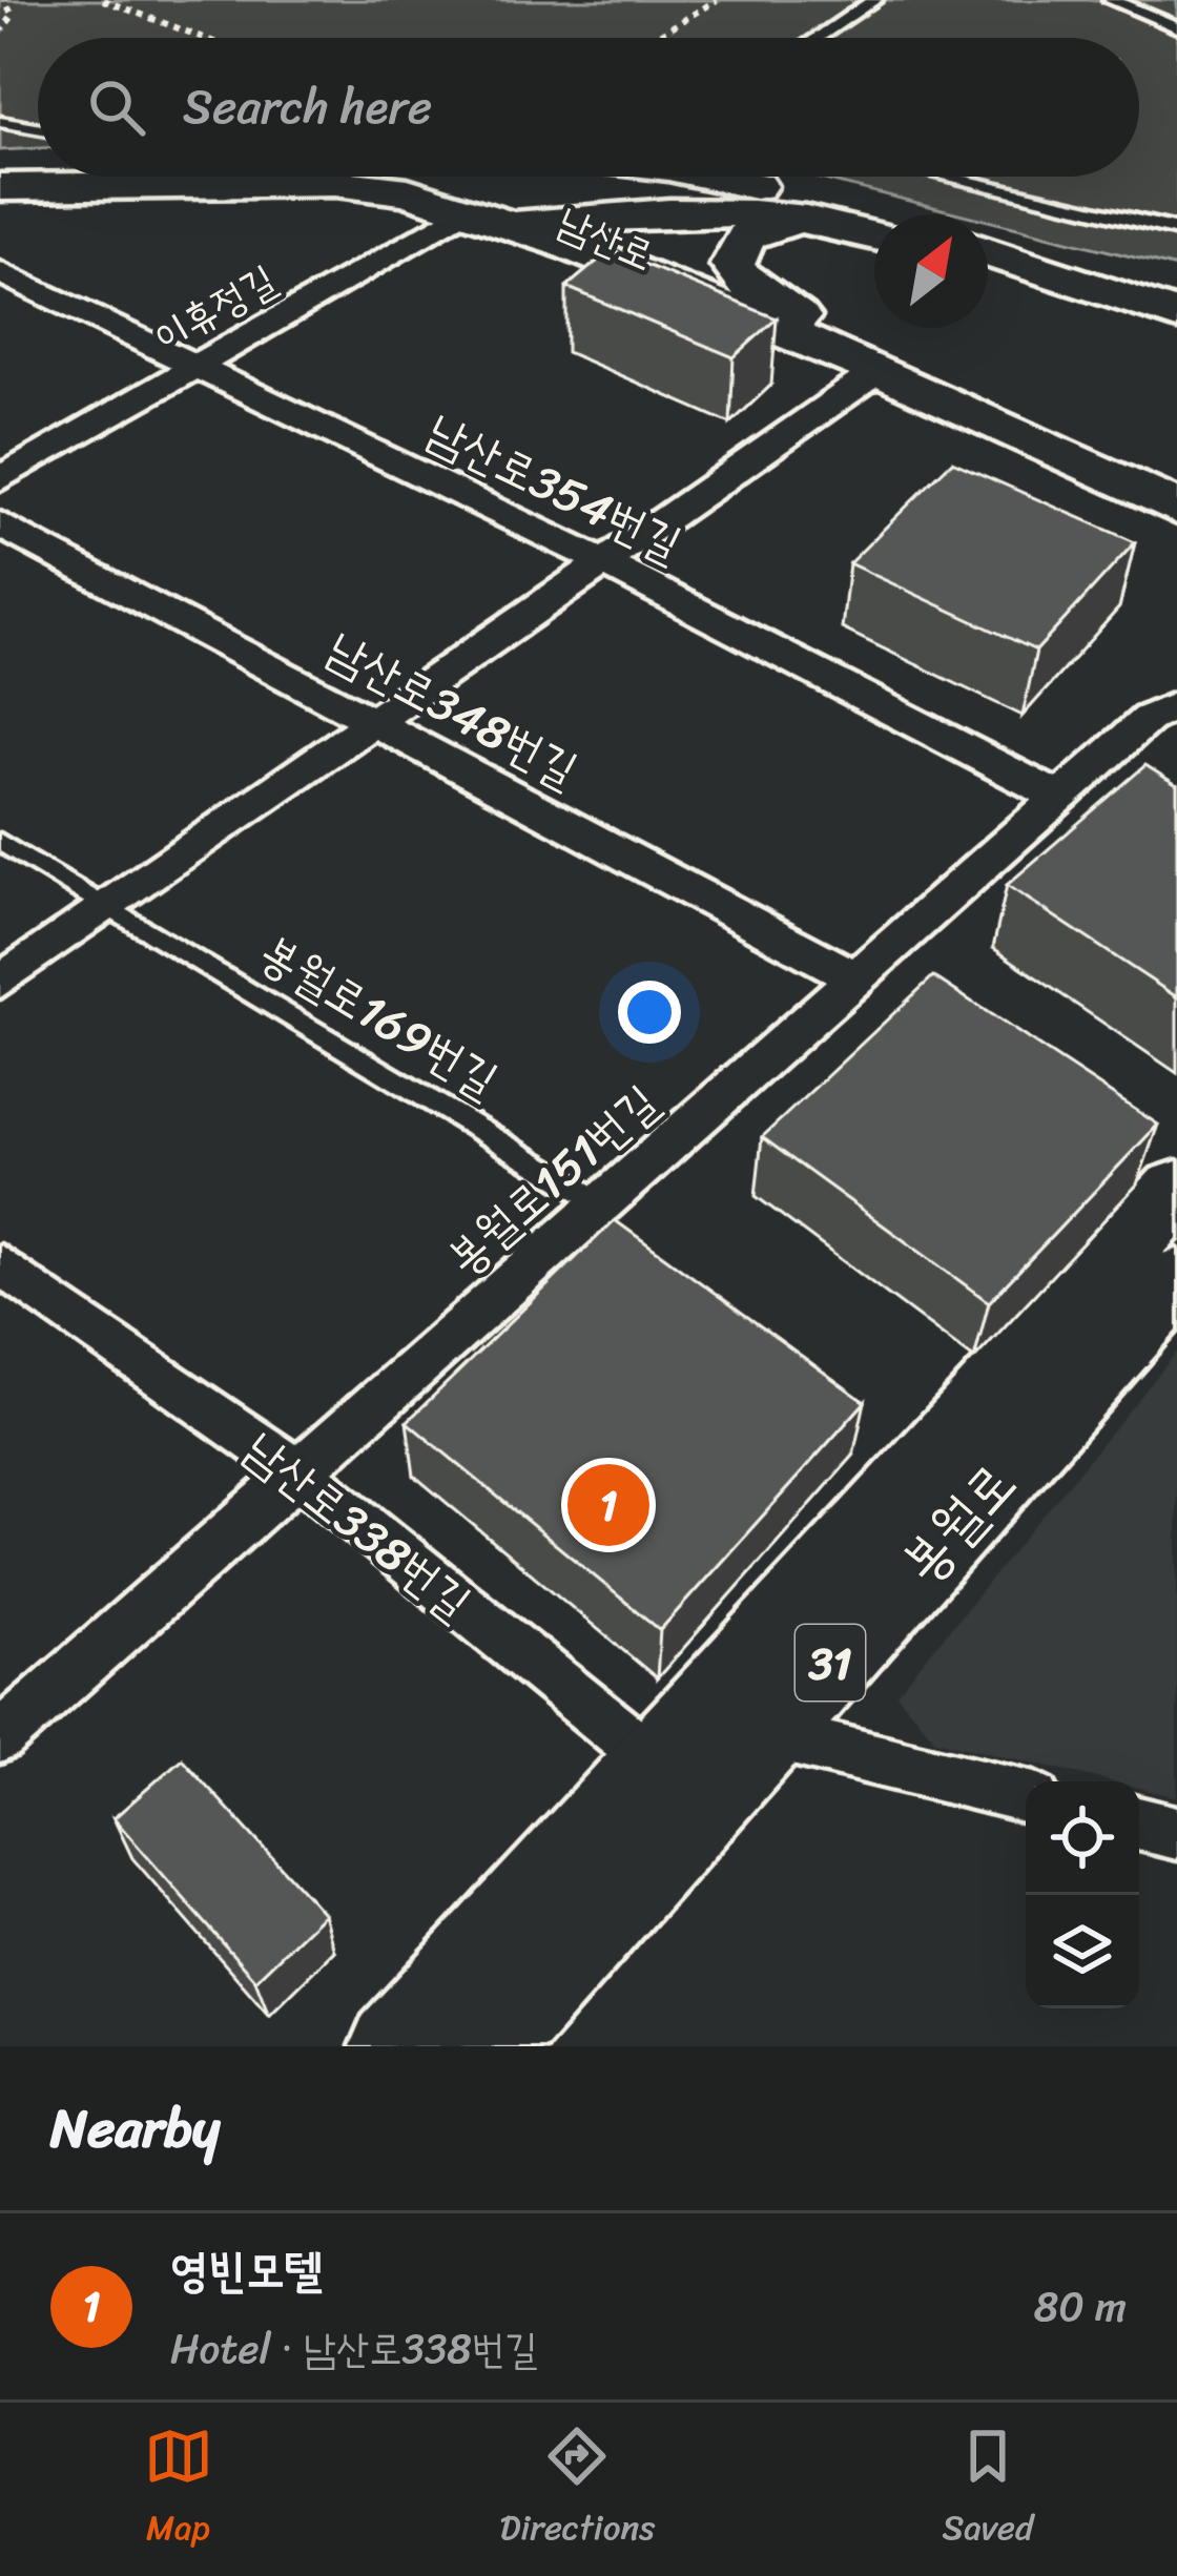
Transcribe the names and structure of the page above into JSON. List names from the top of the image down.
{
  "streets": {
    "main road": ["남산로", "봉월로", "31"],
    "street": [
      "이휴정길",
      "남산로354번길",
      "남산로348번길",
      "봉월로151번길",
      "남산로338번길"
    ],
    "lane": ["봉월로169번길"]
  },
  "crossings": [
    ["남산로", "이휴정길"],
    ["이휴정길", "남산로354번길"],
    ["남산로354번길", "봉월로151번길"],
    ["남산로348번길", "봉월로151번길"],
    ["봉월로169번길", "봉월로151번길"],
    ["봉월로151번길", "남산로338번길"],
    ["봉월로", "남산로338번길"]
  ],
  "north": "top right",
  "page": {
    "search": "Search here",
    "pins": "1",
    "heading": "Nearby",
    "list": [
      {
        "mark": "1",
        "name": "영빈모텔",
        "note": "Hotel · 남산로338번길",
        "value": "80 m"
      }
    ],
    "nav": ["Map", "Directions", "Saved"]
  }
}
